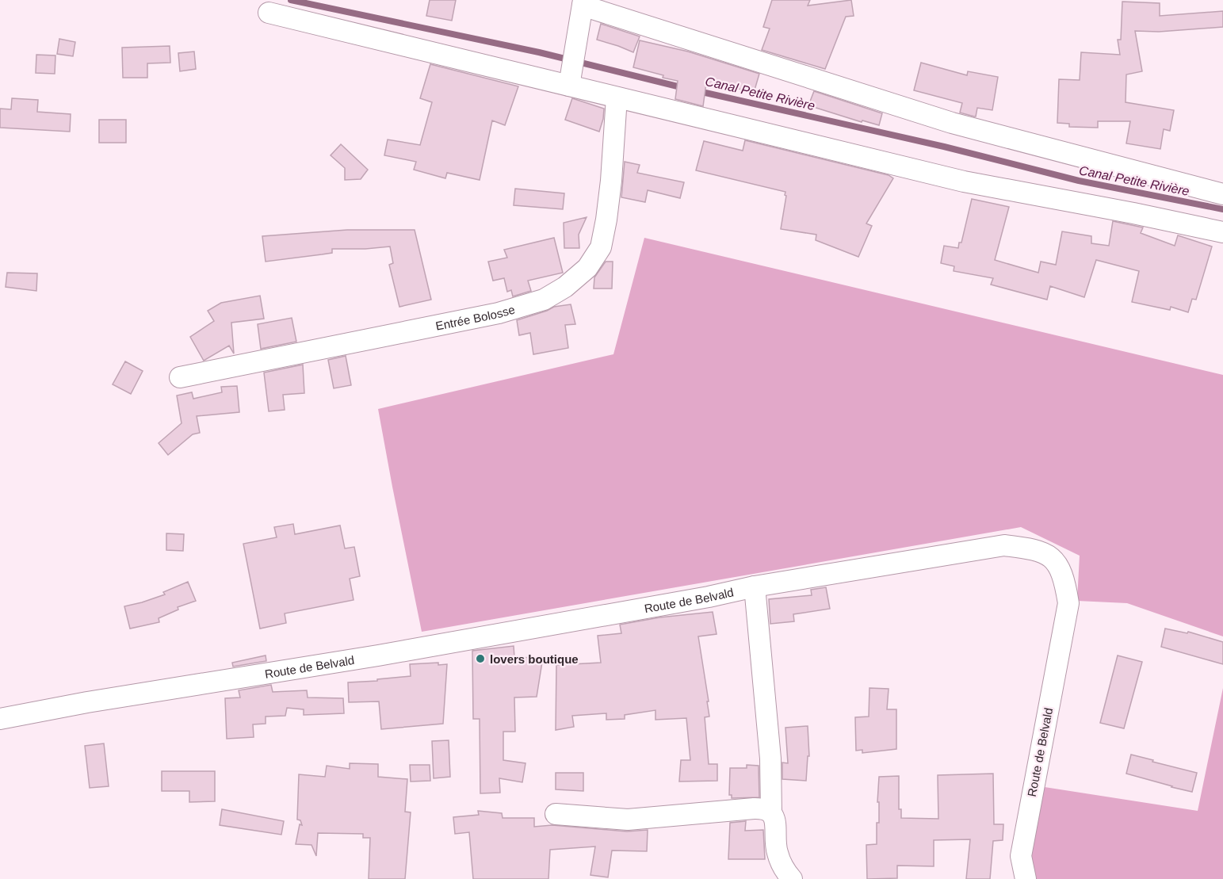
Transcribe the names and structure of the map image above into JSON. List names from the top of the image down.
{
  "streets": {
    "street": ["Entrée Bolosse", "Route de Belvald"]
  },
  "water": ["Canal Petite Rivière"],
  "places": ["lovers boutique"]
}
